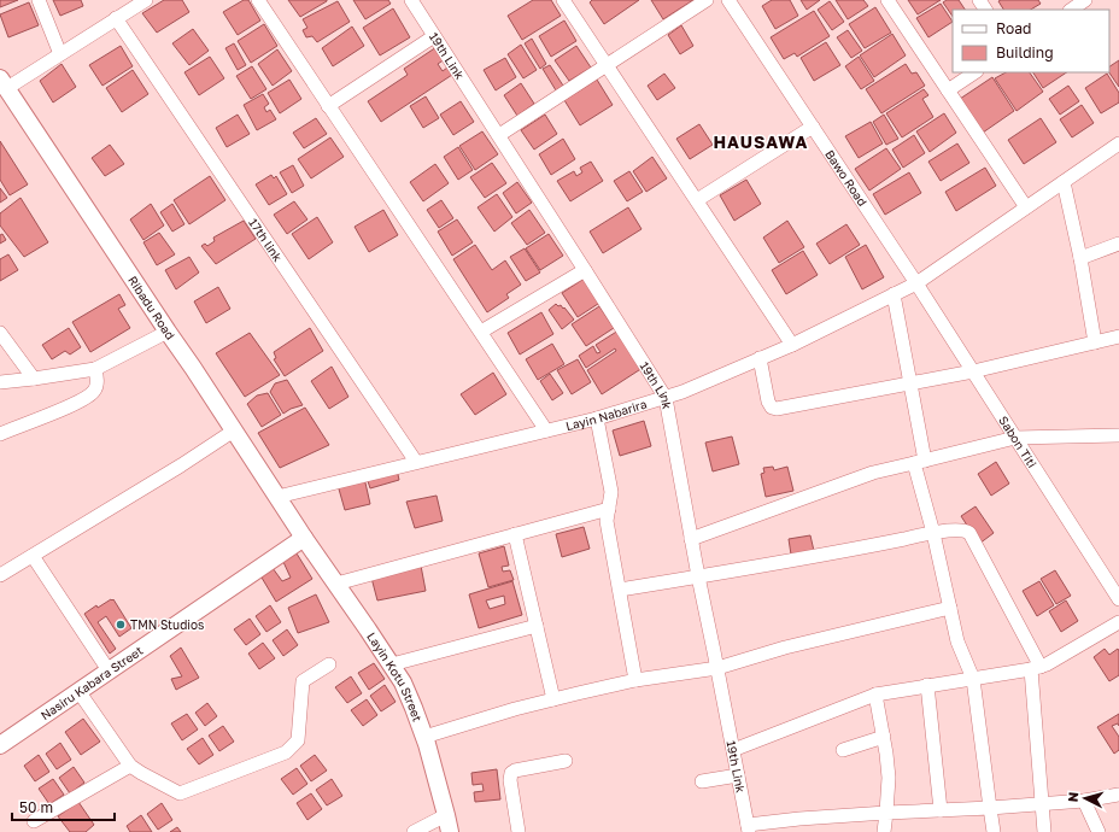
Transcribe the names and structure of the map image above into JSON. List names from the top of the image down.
{
  "streets": {
    "street": [
      "19th Link",
      "Bawo Road",
      "17th link",
      "Ribadu Road",
      "Layin Nabarira",
      "Sabon Titi",
      "Layin Kotu Street",
      "Nasiru Kabara Street"
    ]
  },
  "crossings": [
    ["19th Link", "Layin Nabarira"],
    ["Bawo Road", "Layin Nabarira"],
    ["Bawo Road", "Sabon Titi"],
    ["17th link", "Layin Nabarira"],
    ["Ribadu Road", "Layin Nabarira"],
    ["Ribadu Road", "Layin Kotu Street"],
    ["Ribadu Road", "Nasiru Kabara Street"],
    ["Layin Nabarira", "Sabon Titi"],
    ["Layin Kotu Street", "Nasiru Kabara Street"]
  ],
  "districts": ["HAUSAWA"],
  "places": ["TMN Studios"],
  "legend": ["Road", "Building"],
  "scale_bar": "50 m",
  "north": "left"
}
